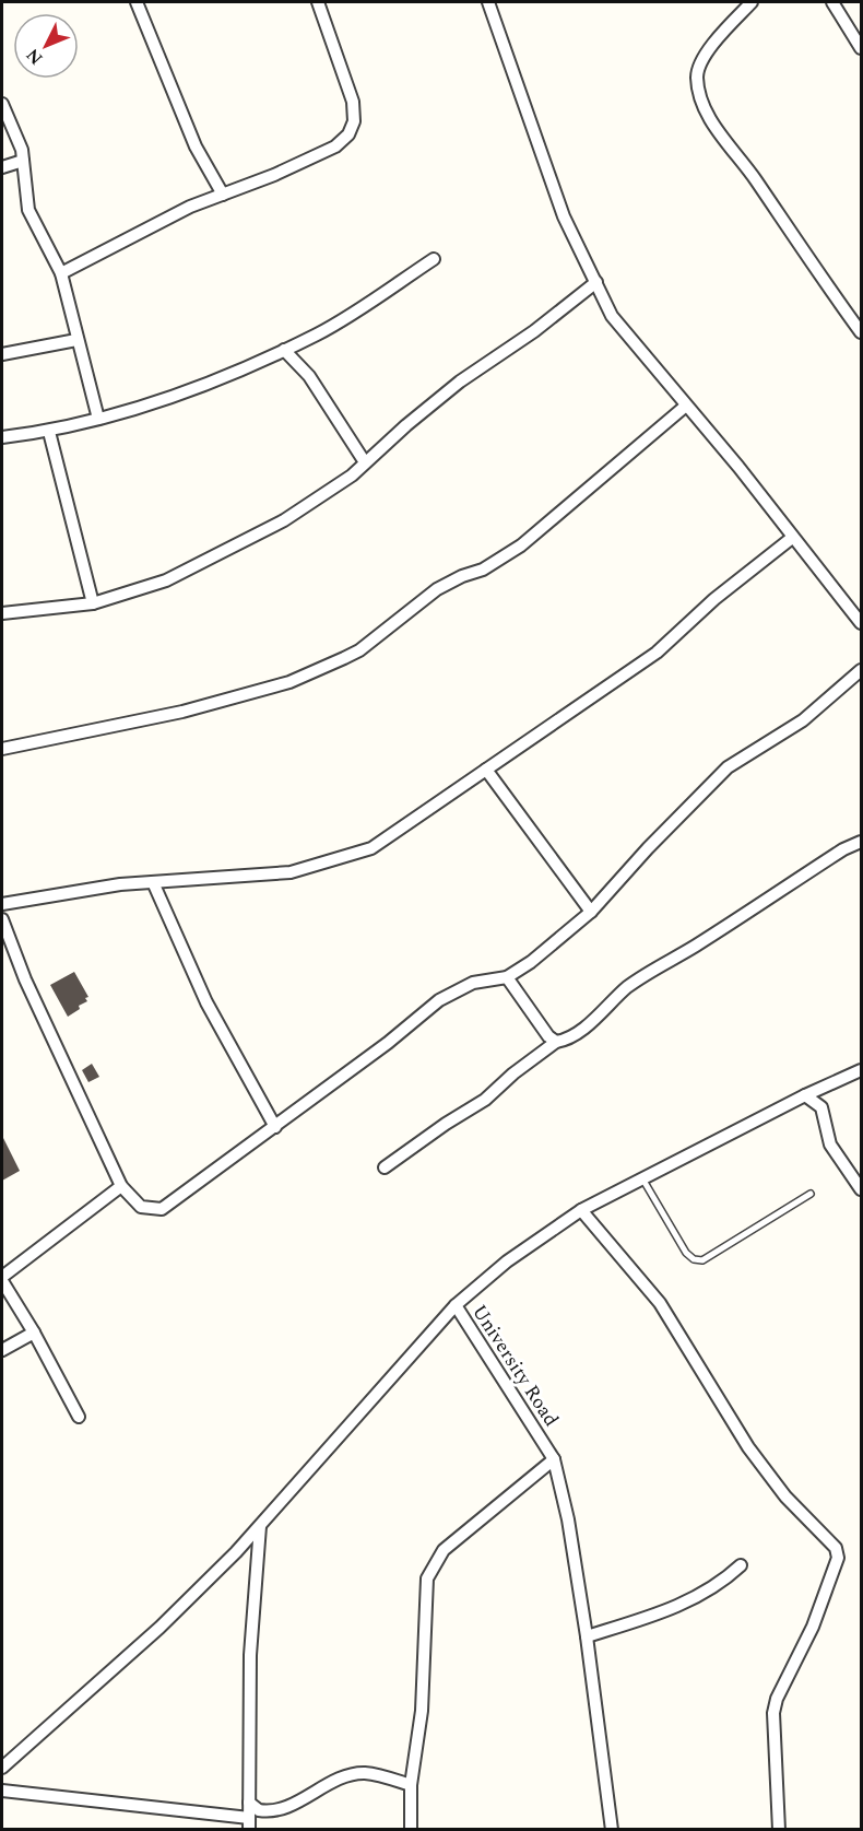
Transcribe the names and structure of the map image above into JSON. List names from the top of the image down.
{
  "streets": {
    "street": ["University Road"]
  },
  "north": "bottom left"
}
